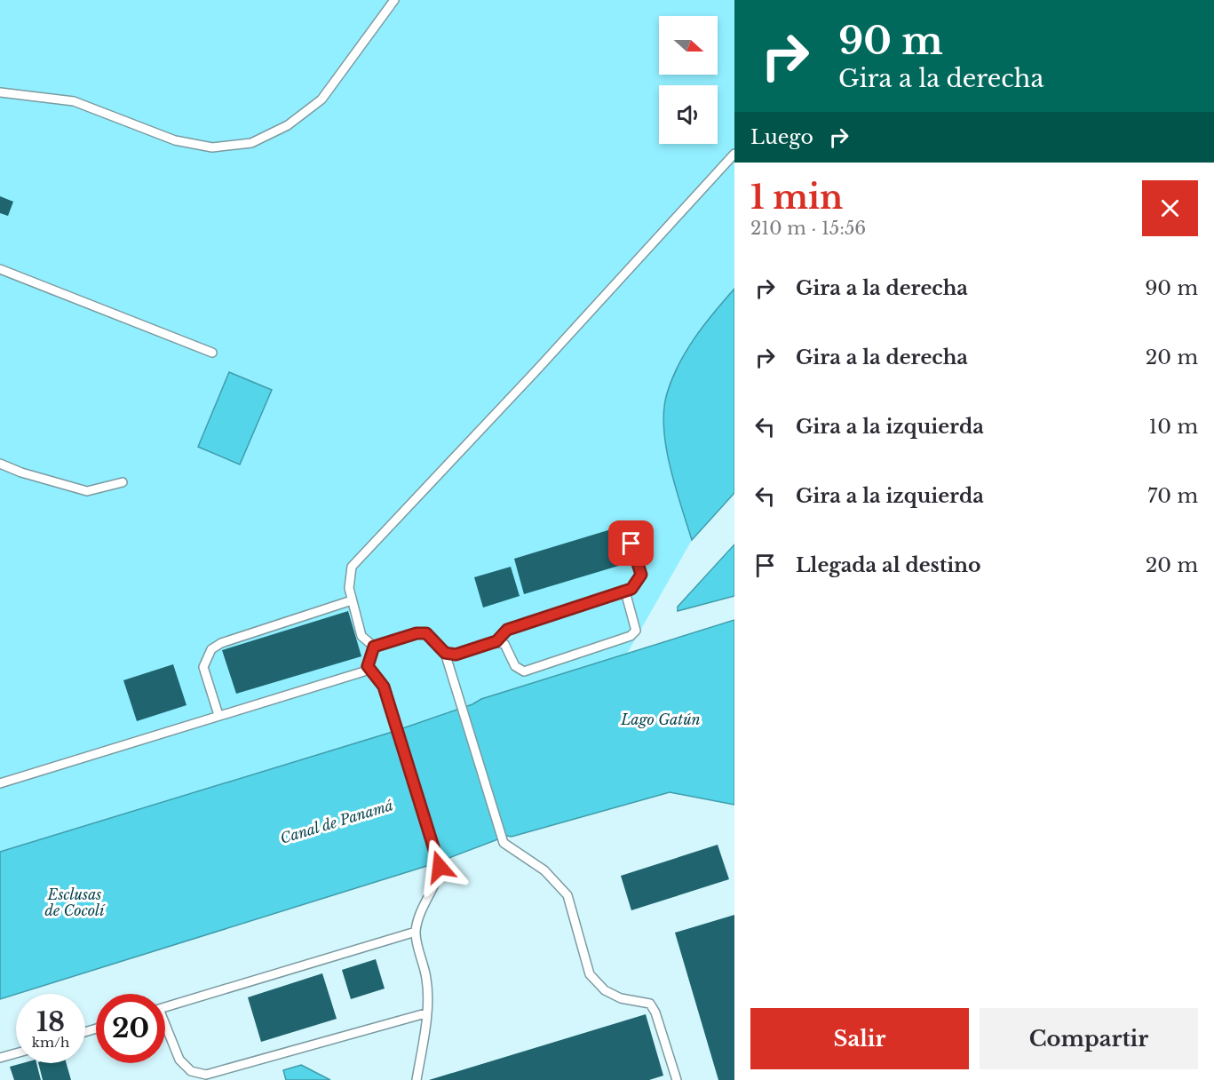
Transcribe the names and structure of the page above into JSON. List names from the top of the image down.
{
  "water": ["Lago Gatún", "Canal de Panamá", "Esclusas de Cocolí"],
  "north": "right",
  "page": {
    "turn": ["90 m", "Gira a la derecha"],
    "then": "Luego",
    "heading": ["1 min", "210 m · 15:56"],
    "list": [
      {
        "name": "Gira a la derecha",
        "value": "90 m"
      },
      {
        "name": "Gira a la derecha",
        "value": "20 m"
      },
      {
        "name": "Gira a la izquierda",
        "value": "10 m"
      },
      {
        "name": "Gira a la izquierda",
        "value": "70 m"
      },
      {
        "name": "Llegada al destino",
        "value": "20 m"
      }
    ],
    "speed": "18 km/h",
    "limit": "20",
    "buttons": ["Salir", "Compartir"]
  }
}
